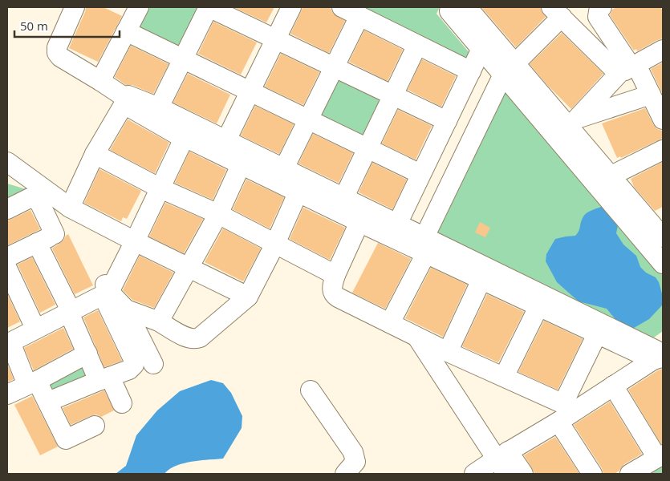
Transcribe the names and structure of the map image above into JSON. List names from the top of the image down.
{
  "scale_bar": "50 m"
}
